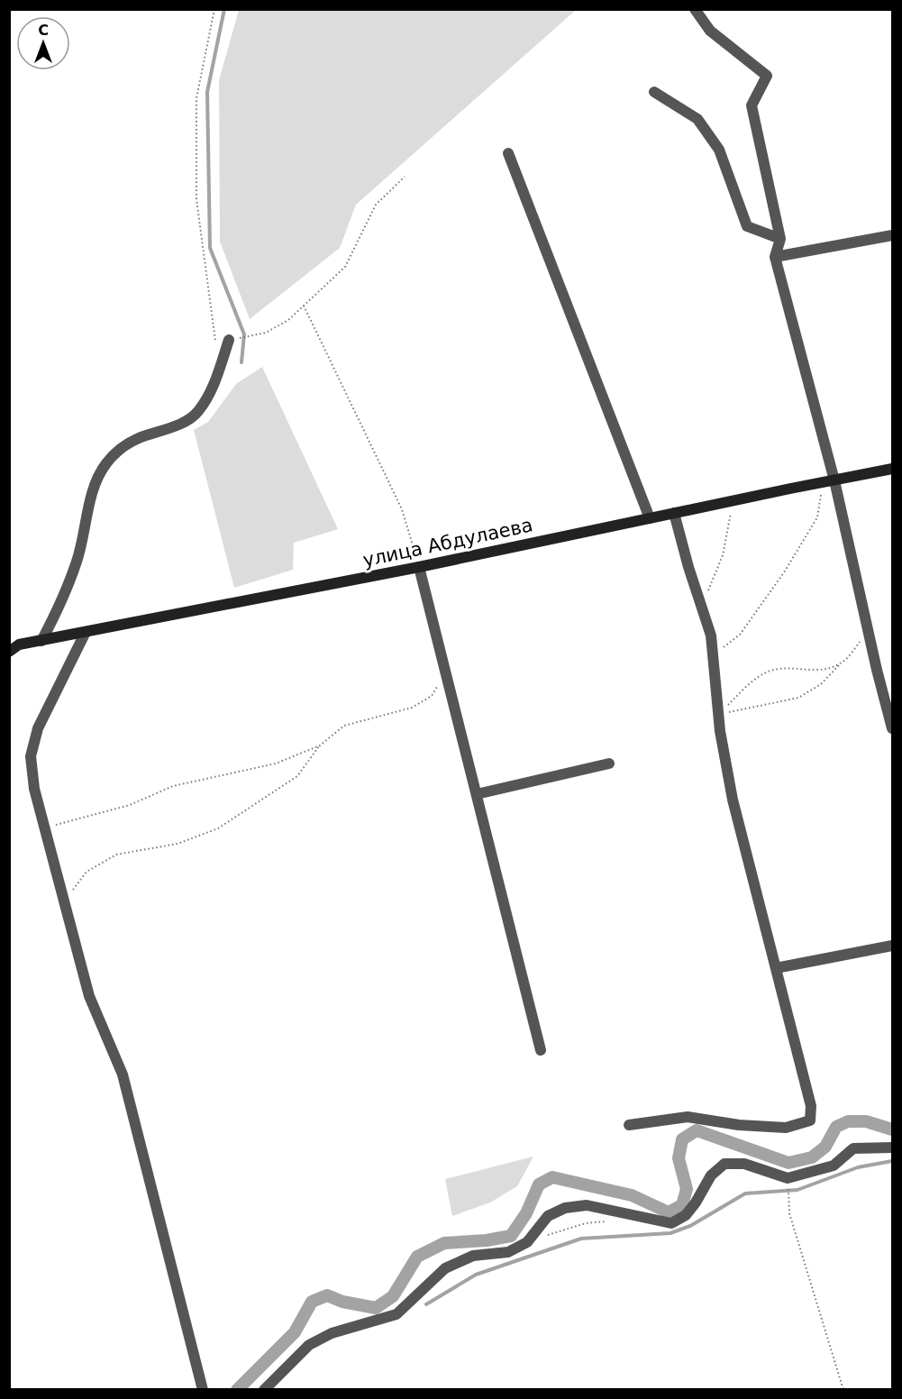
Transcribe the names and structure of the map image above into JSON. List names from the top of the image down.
{
  "streets": {
    "main road": ["улица Абдулаева"]
  },
  "north": "top"
}
